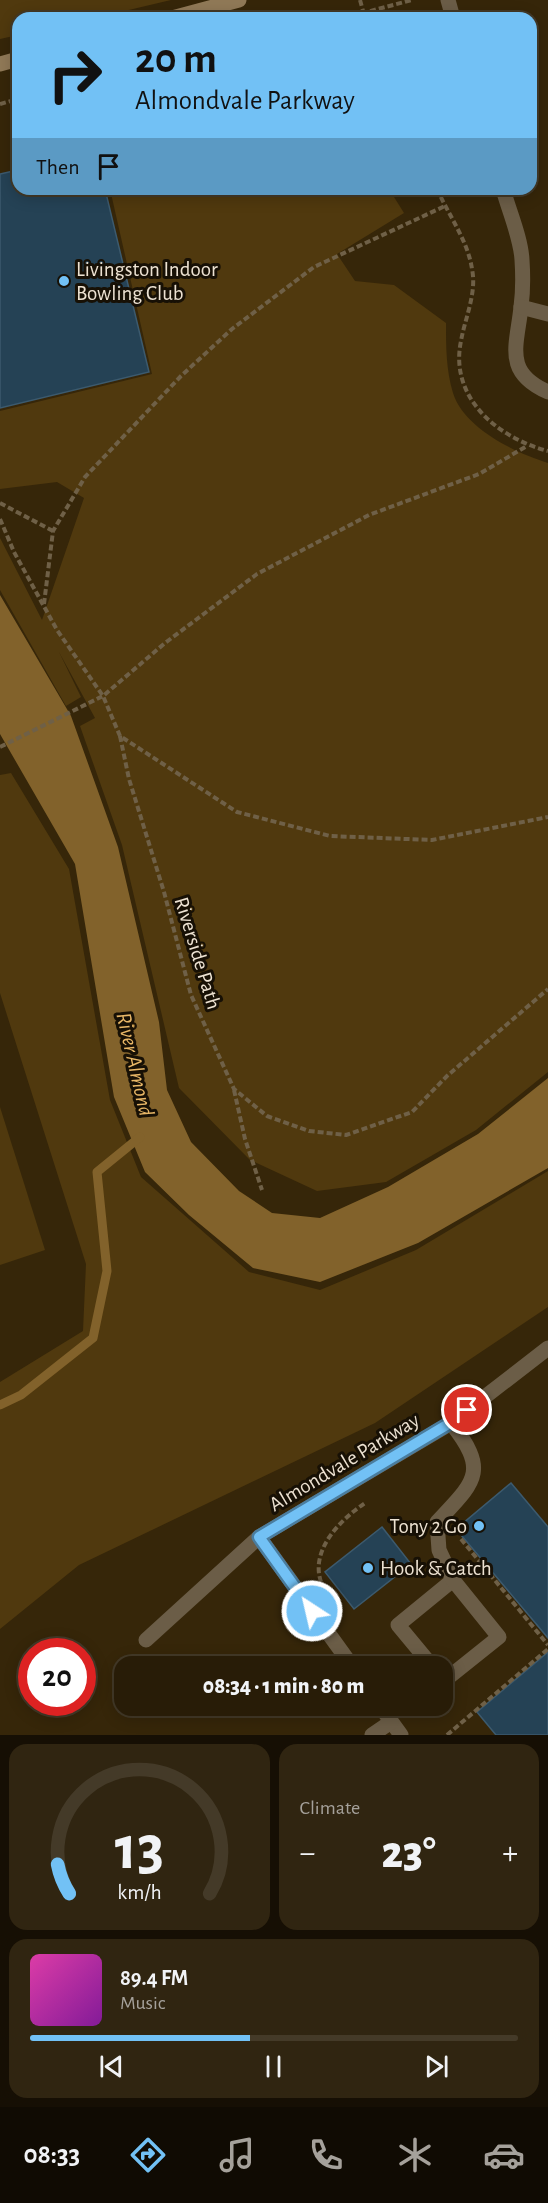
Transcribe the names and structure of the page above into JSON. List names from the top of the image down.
{
  "streets": {
    "lane": ["Almondvale Parkway"],
    "path": ["Riverside Path"]
  },
  "water": ["River Almond"],
  "places": ["Livingston Indoor Bowling Club", "Tony 2 Go", "Hook & Catch"],
  "page": {
    "turn": ["20 m", "Almondvale Parkway"],
    "then": "Then",
    "limit": "20",
    "trip": "08:34 · 1 min · 80 m",
    "tile": "Climate",
    "heat": ["−", "23°", "+"],
    "song": ["89.4 FM", "Music"],
    "tabs": "08:33",
    "gauge": ["13", "km/h"]
  }
}
